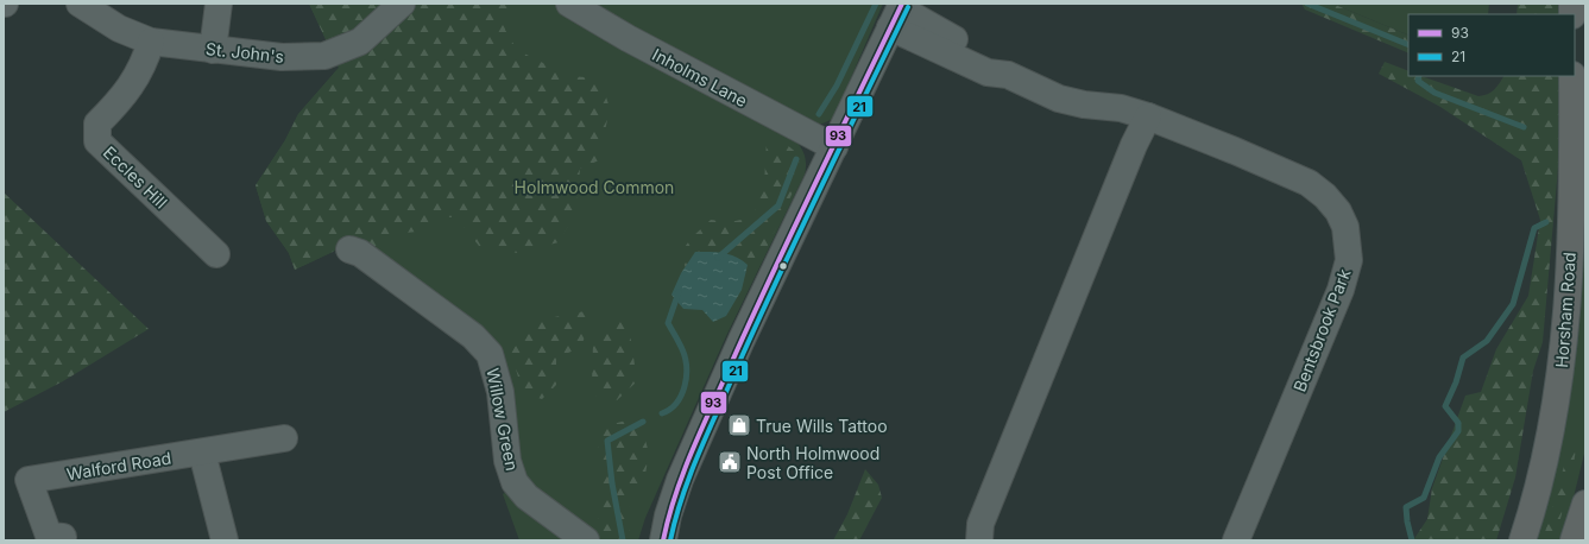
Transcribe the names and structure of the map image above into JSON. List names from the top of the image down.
{
  "streets": {
    "highway": ["Horsham Road"],
    "street": [
      "St. John's",
      "Inholms Lane",
      "Eccles Hill",
      "Bentsbrook Park",
      "Willow Green",
      "Walford Road"
    ]
  },
  "crossings": [
    ["St. John's", "Eccles Hill"]
  ],
  "parks": ["Holmwood Common"],
  "places": {
    "shop": ["True Wills Tattoo"],
    "public building": ["North Holmwood Post Office"]
  },
  "lines": ["transit line 93", "transit line 21"],
  "legend": ["93", "21"]
}
